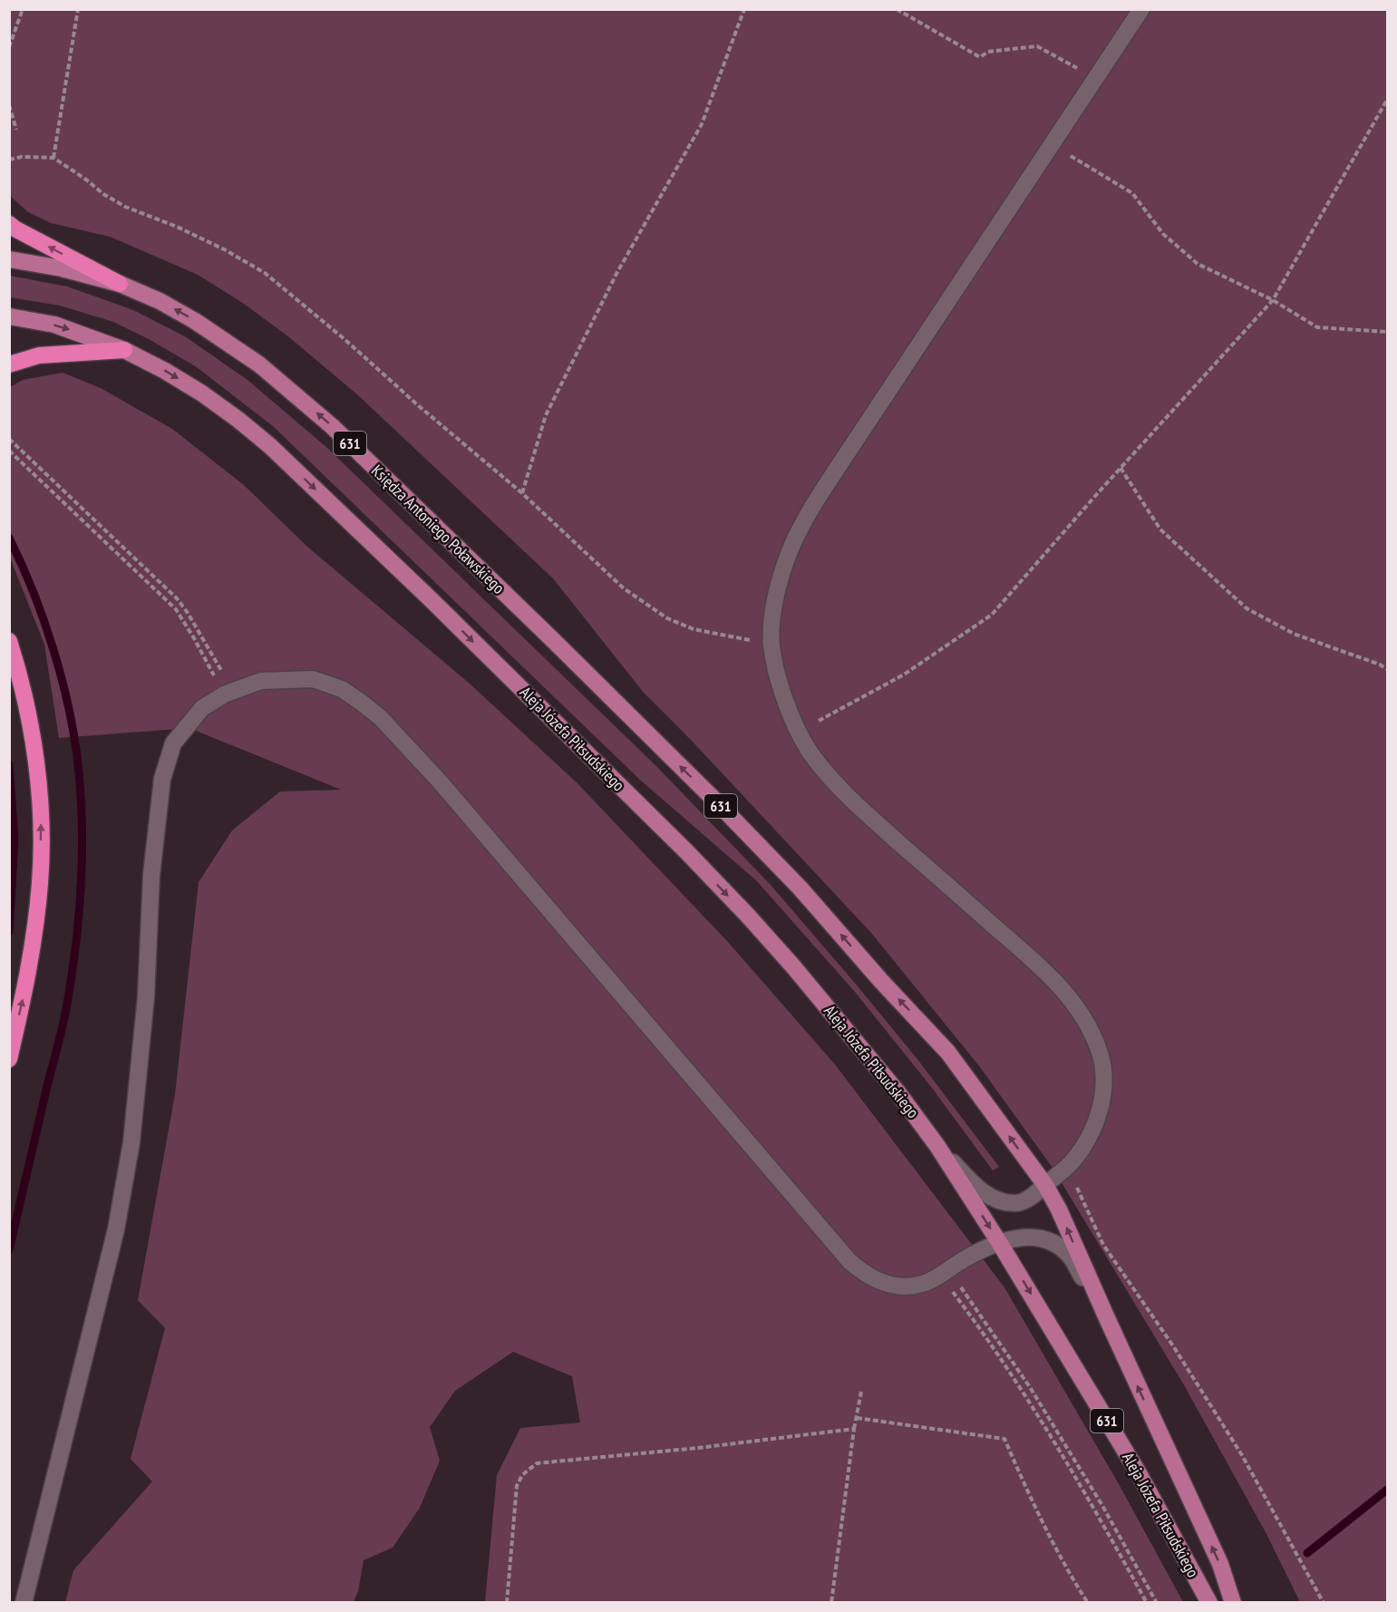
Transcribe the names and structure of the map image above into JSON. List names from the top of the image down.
{
  "streets": {
    "main road": ["631", "Księdza Antoniego Poławskiego", "Aleja Józefa Piłsudskiego"]
  },
  "crossings": [
    ["631", "Aleja Józefa Piłsudskiego"],
    ["Księdza Antoniego Poławskiego", "Aleja Józefa Piłsudskiego"]
  ],
  "one_way": ["Księdza Antoniego Poławskiego"]
}
